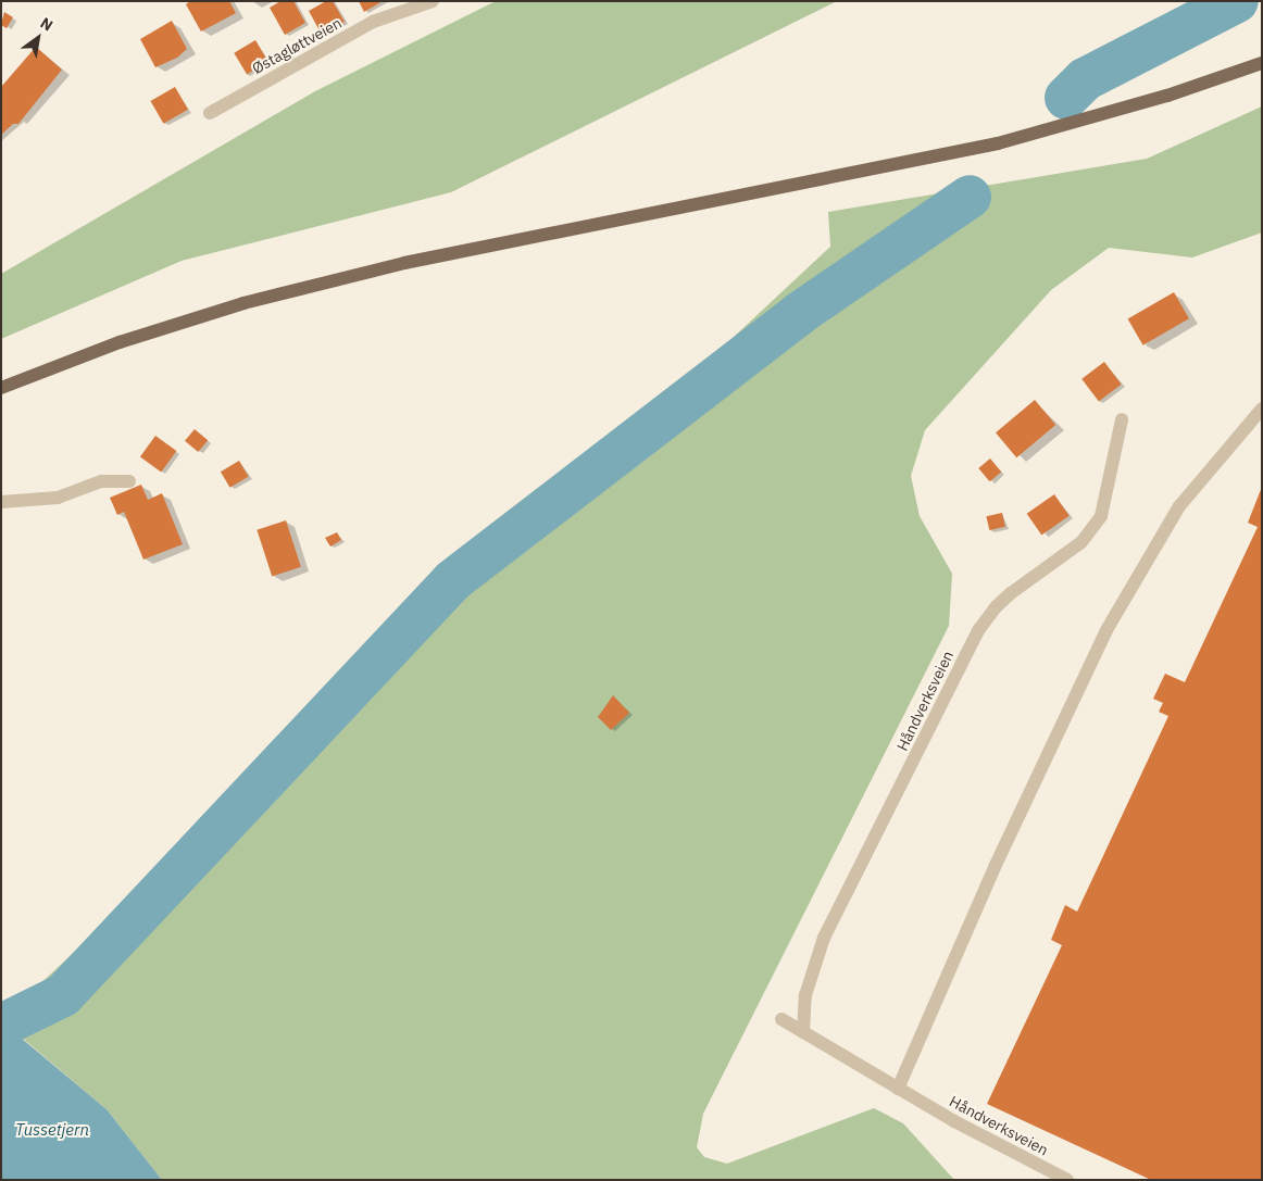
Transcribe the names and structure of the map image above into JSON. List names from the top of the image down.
{
  "streets": {
    "street": ["Østagløttveien", "Håndverksveien"]
  },
  "water": ["Tussetjern"],
  "north": "top right"
}
